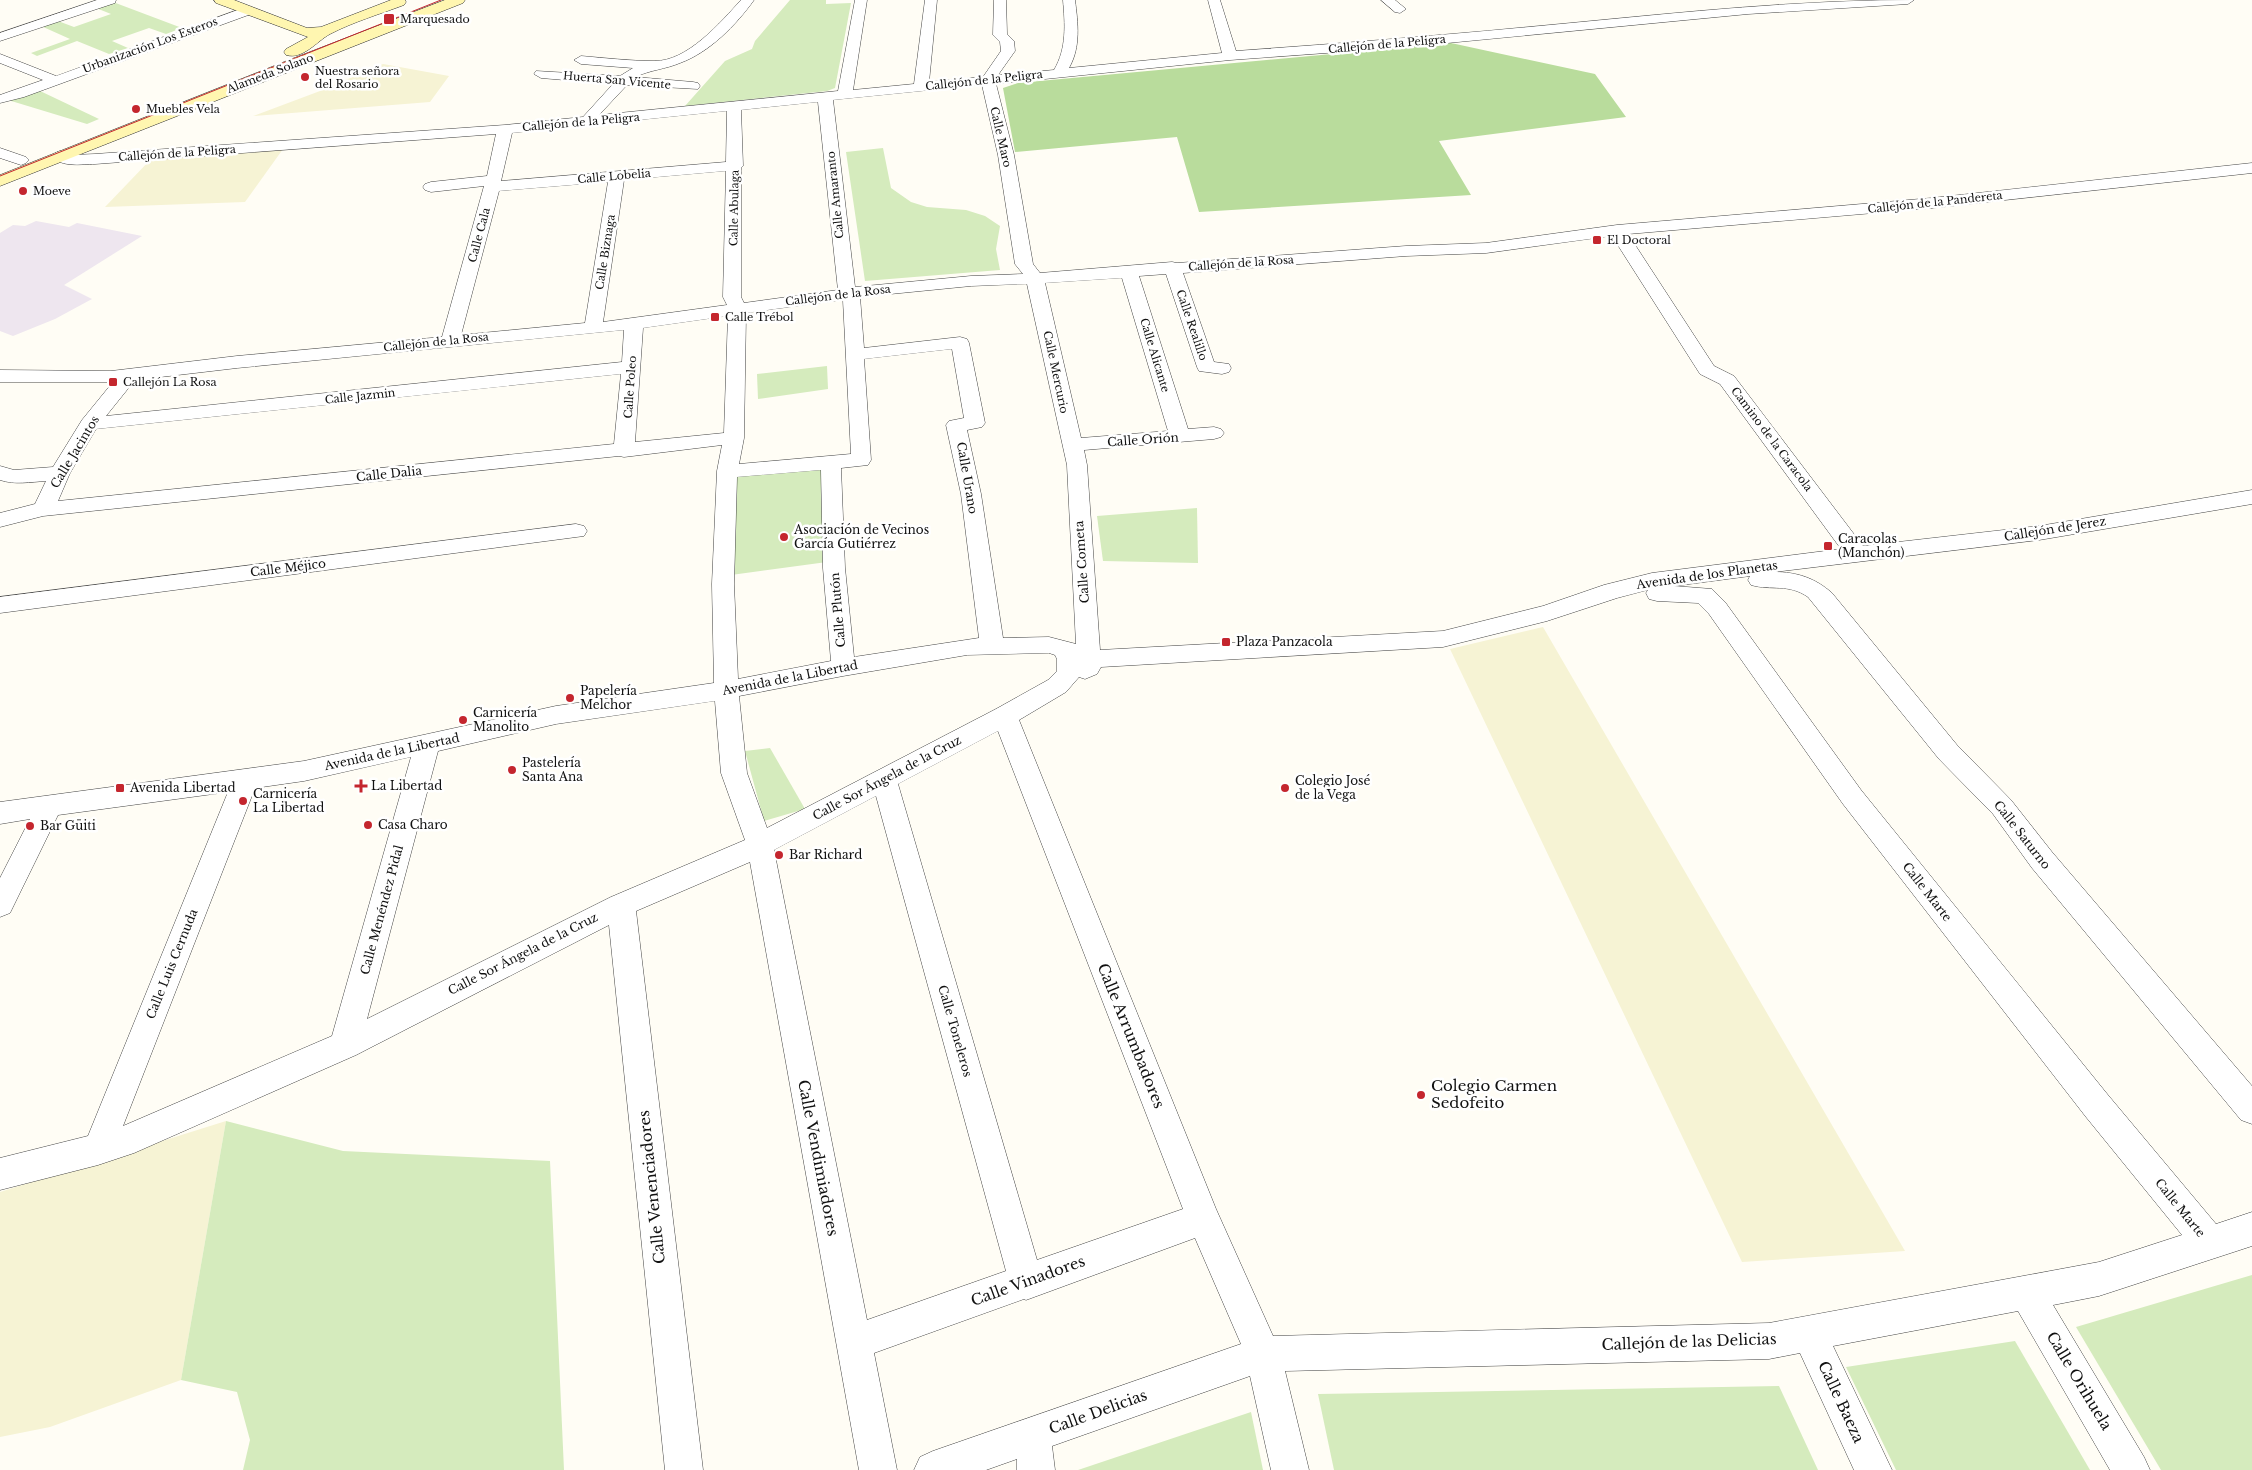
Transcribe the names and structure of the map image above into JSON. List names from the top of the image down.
{
  "streets": {
    "main road": ["Alameda Solano"],
    "street": [
      "Callejón de la Peligra",
      "Urbanización Los Esteros",
      "Huerta San Vicente",
      "Calle Maro",
      "Calle Lobelia",
      "Calle Amaranto",
      "Callejón de la Pandereta",
      "Calle Abulaga",
      "Calle Cala",
      "Calle Biznaga",
      "Callejón de la Rosa",
      "Calle Realillo",
      "Calle Alicante",
      "Calle Mercurio",
      "Calle Poleo",
      "Calle Jazmin",
      "Camino de la Caracola",
      "Calle Orión",
      "Calle Jacintos",
      "Calle Dalia",
      "Calle Urano",
      "Callejón de Jerez",
      "Calle Cometa",
      "Calle Méjico",
      "Avenida de los Planetas",
      "Calle Plutón",
      "Avenida de la Libertad",
      "Calle Sor Ángela de la Cruz",
      "Calle Saturno",
      "Calle Marte",
      "Calle Menéndez Pidal",
      "Calle Luis Cernuda",
      "Calle Toneleros",
      "Calle Arrumbadores",
      "Calle Vendimiadores",
      "Calle Venenciadores",
      "Calle Vinadores",
      "Callejón de las Delicias",
      "Calle Orihuela",
      "Calle Baeza",
      "Calle Delicias"
    ]
  },
  "crossings": [
    ["Callejón de la Peligra", "Alameda Solano"],
    ["Callejón de la Peligra", "Calle Maro"],
    ["Callejón de la Peligra", "Calle Amaranto"],
    ["Callejón de la Peligra", "Calle Abulaga"],
    ["Callejón de la Peligra", "Calle Cala"],
    ["Calle Maro", "Callejón de la Rosa"],
    ["Calle Maro", "Calle Mercurio"],
    ["Calle Lobelia", "Calle Abulaga"],
    ["Calle Lobelia", "Calle Cala"],
    ["Calle Lobelia", "Calle Biznaga"],
    ["Calle Amaranto", "Callejón de la Rosa"],
    ["Callejón de la Pandereta", "Callejón de la Rosa"],
    ["Callejón de la Pandereta", "Camino de la Caracola"],
    ["Calle Abulaga", "Callejón de la Rosa"],
    ["Calle Cala", "Callejón de la Rosa"],
    ["Calle Biznaga", "Callejón de la Rosa"],
    ["Callejón de la Rosa", "Calle Realillo"],
    ["Callejón de la Rosa", "Calle Alicante"],
    ["Callejón de la Rosa", "Calle Mercurio"],
    ["Callejón de la Rosa", "Calle Poleo"],
    ["Callejón de la Rosa", "Camino de la Caracola"],
    ["Callejón de la Rosa", "Calle Jacintos"],
    ["Calle Alicante", "Calle Orión"],
    ["Calle Mercurio", "Calle Orión"],
    ["Calle Mercurio", "Calle Cometa"],
    ["Calle Poleo", "Calle Jazmin"],
    ["Calle Poleo", "Calle Dalia"],
    ["Calle Jazmin", "Calle Jacintos"],
    ["Camino de la Caracola", "Callejón de Jerez"],
    ["Camino de la Caracola", "Avenida de los Planetas"],
    ["Calle Orión", "Calle Cometa"],
    ["Calle Jacintos", "Calle Dalia"],
    ["Calle Urano", "Avenida de la Libertad"],
    ["Callejón de Jerez", "Avenida de los Planetas"],
    ["Calle Cometa", "Avenida de los Planetas"],
    ["Calle Cometa", "Avenida de la Libertad"],
    ["Calle Cometa", "Calle Sor Ángela de la Cruz"],
    ["Avenida de los Planetas", "Avenida de la Libertad"],
    ["Avenida de los Planetas", "Calle Sor Ángela de la Cruz"],
    ["Avenida de los Planetas", "Calle Saturno"],
    ["Avenida de los Planetas", "Calle Marte"],
    ["Calle Plutón", "Avenida de la Libertad"],
    ["Avenida de la Libertad", "Calle Sor Ángela de la Cruz"],
    ["Avenida de la Libertad", "Calle Menéndez Pidal"],
    ["Avenida de la Libertad", "Calle Luis Cernuda"],
    ["Avenida de la Libertad", "Calle Vendimiadores"],
    ["Calle Sor Ángela de la Cruz", "Calle Menéndez Pidal"],
    ["Calle Sor Ángela de la Cruz", "Calle Luis Cernuda"],
    ["Calle Sor Ángela de la Cruz", "Calle Toneleros"],
    ["Calle Sor Ángela de la Cruz", "Calle Arrumbadores"],
    ["Calle Sor Ángela de la Cruz", "Calle Vendimiadores"],
    ["Calle Sor Ángela de la Cruz", "Calle Venenciadores"],
    ["Calle Marte", "Callejón de las Delicias"],
    ["Calle Toneleros", "Calle Vinadores"],
    ["Calle Arrumbadores", "Calle Vinadores"],
    ["Calle Arrumbadores", "Callejón de las Delicias"],
    ["Calle Arrumbadores", "Calle Delicias"],
    ["Calle Vendimiadores", "Calle Vinadores"],
    ["Callejón de las Delicias", "Calle Orihuela"],
    ["Callejón de las Delicias", "Calle Baeza"],
    ["Callejón de las Delicias", "Calle Delicias"]
  ],
  "places": {
    "transit": [
      "Marquesado",
      "El Doctoral",
      "Calle Trébol",
      "Callejón La Rosa",
      "Caracolas (Manchón)",
      "Plaza Panzacola",
      "Avenida Libertad"
    ],
    "other": [
      "Nuestra señora del Rosario",
      "Muebles Vela",
      "Moeve",
      "Asociación de Vecinos García Gutiérrez",
      "Papelería Melchor",
      "Carnicería Manolito",
      "Pastelería Santa Ana",
      "Colegio José de la Vega",
      "Carnicería La Libertad",
      "Casa Charo",
      "Bar Güiti",
      "Bar Richard",
      "Colegio Carmen Sedofeito"
    ],
    "health": ["La Libertad"]
  }
}
